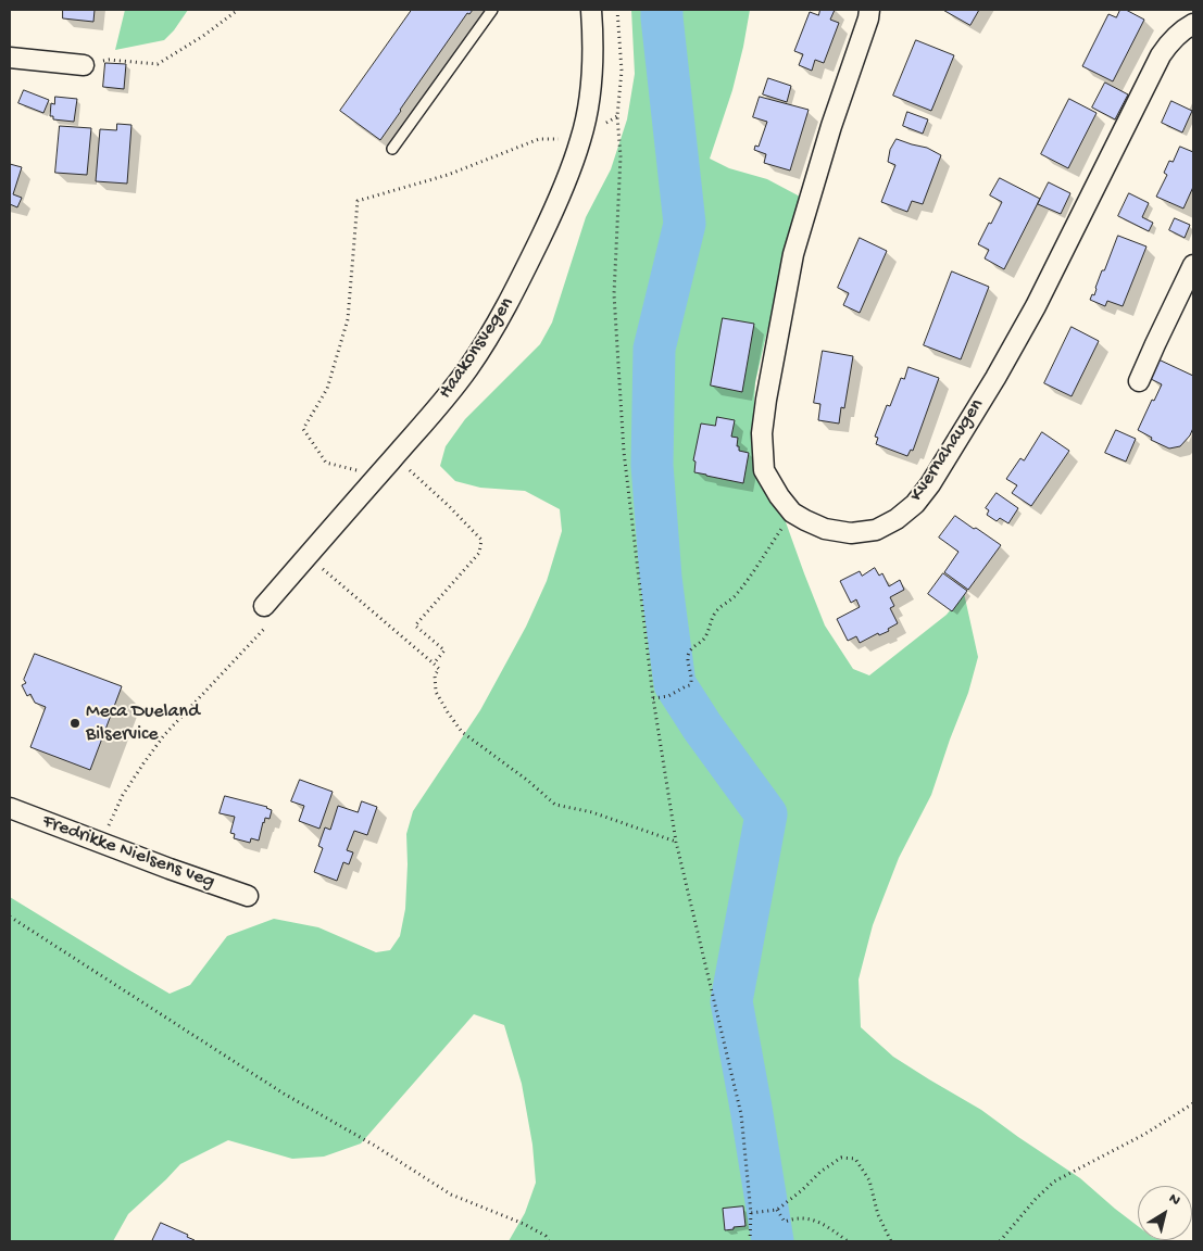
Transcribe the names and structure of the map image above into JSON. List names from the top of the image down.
{
  "streets": {
    "street": ["Haakonsvegen", "Kvernahaugen", "Fredrikke Nielsens veg"]
  },
  "places": ["Meca Dueland Bilservice"],
  "north": "top right"
}
